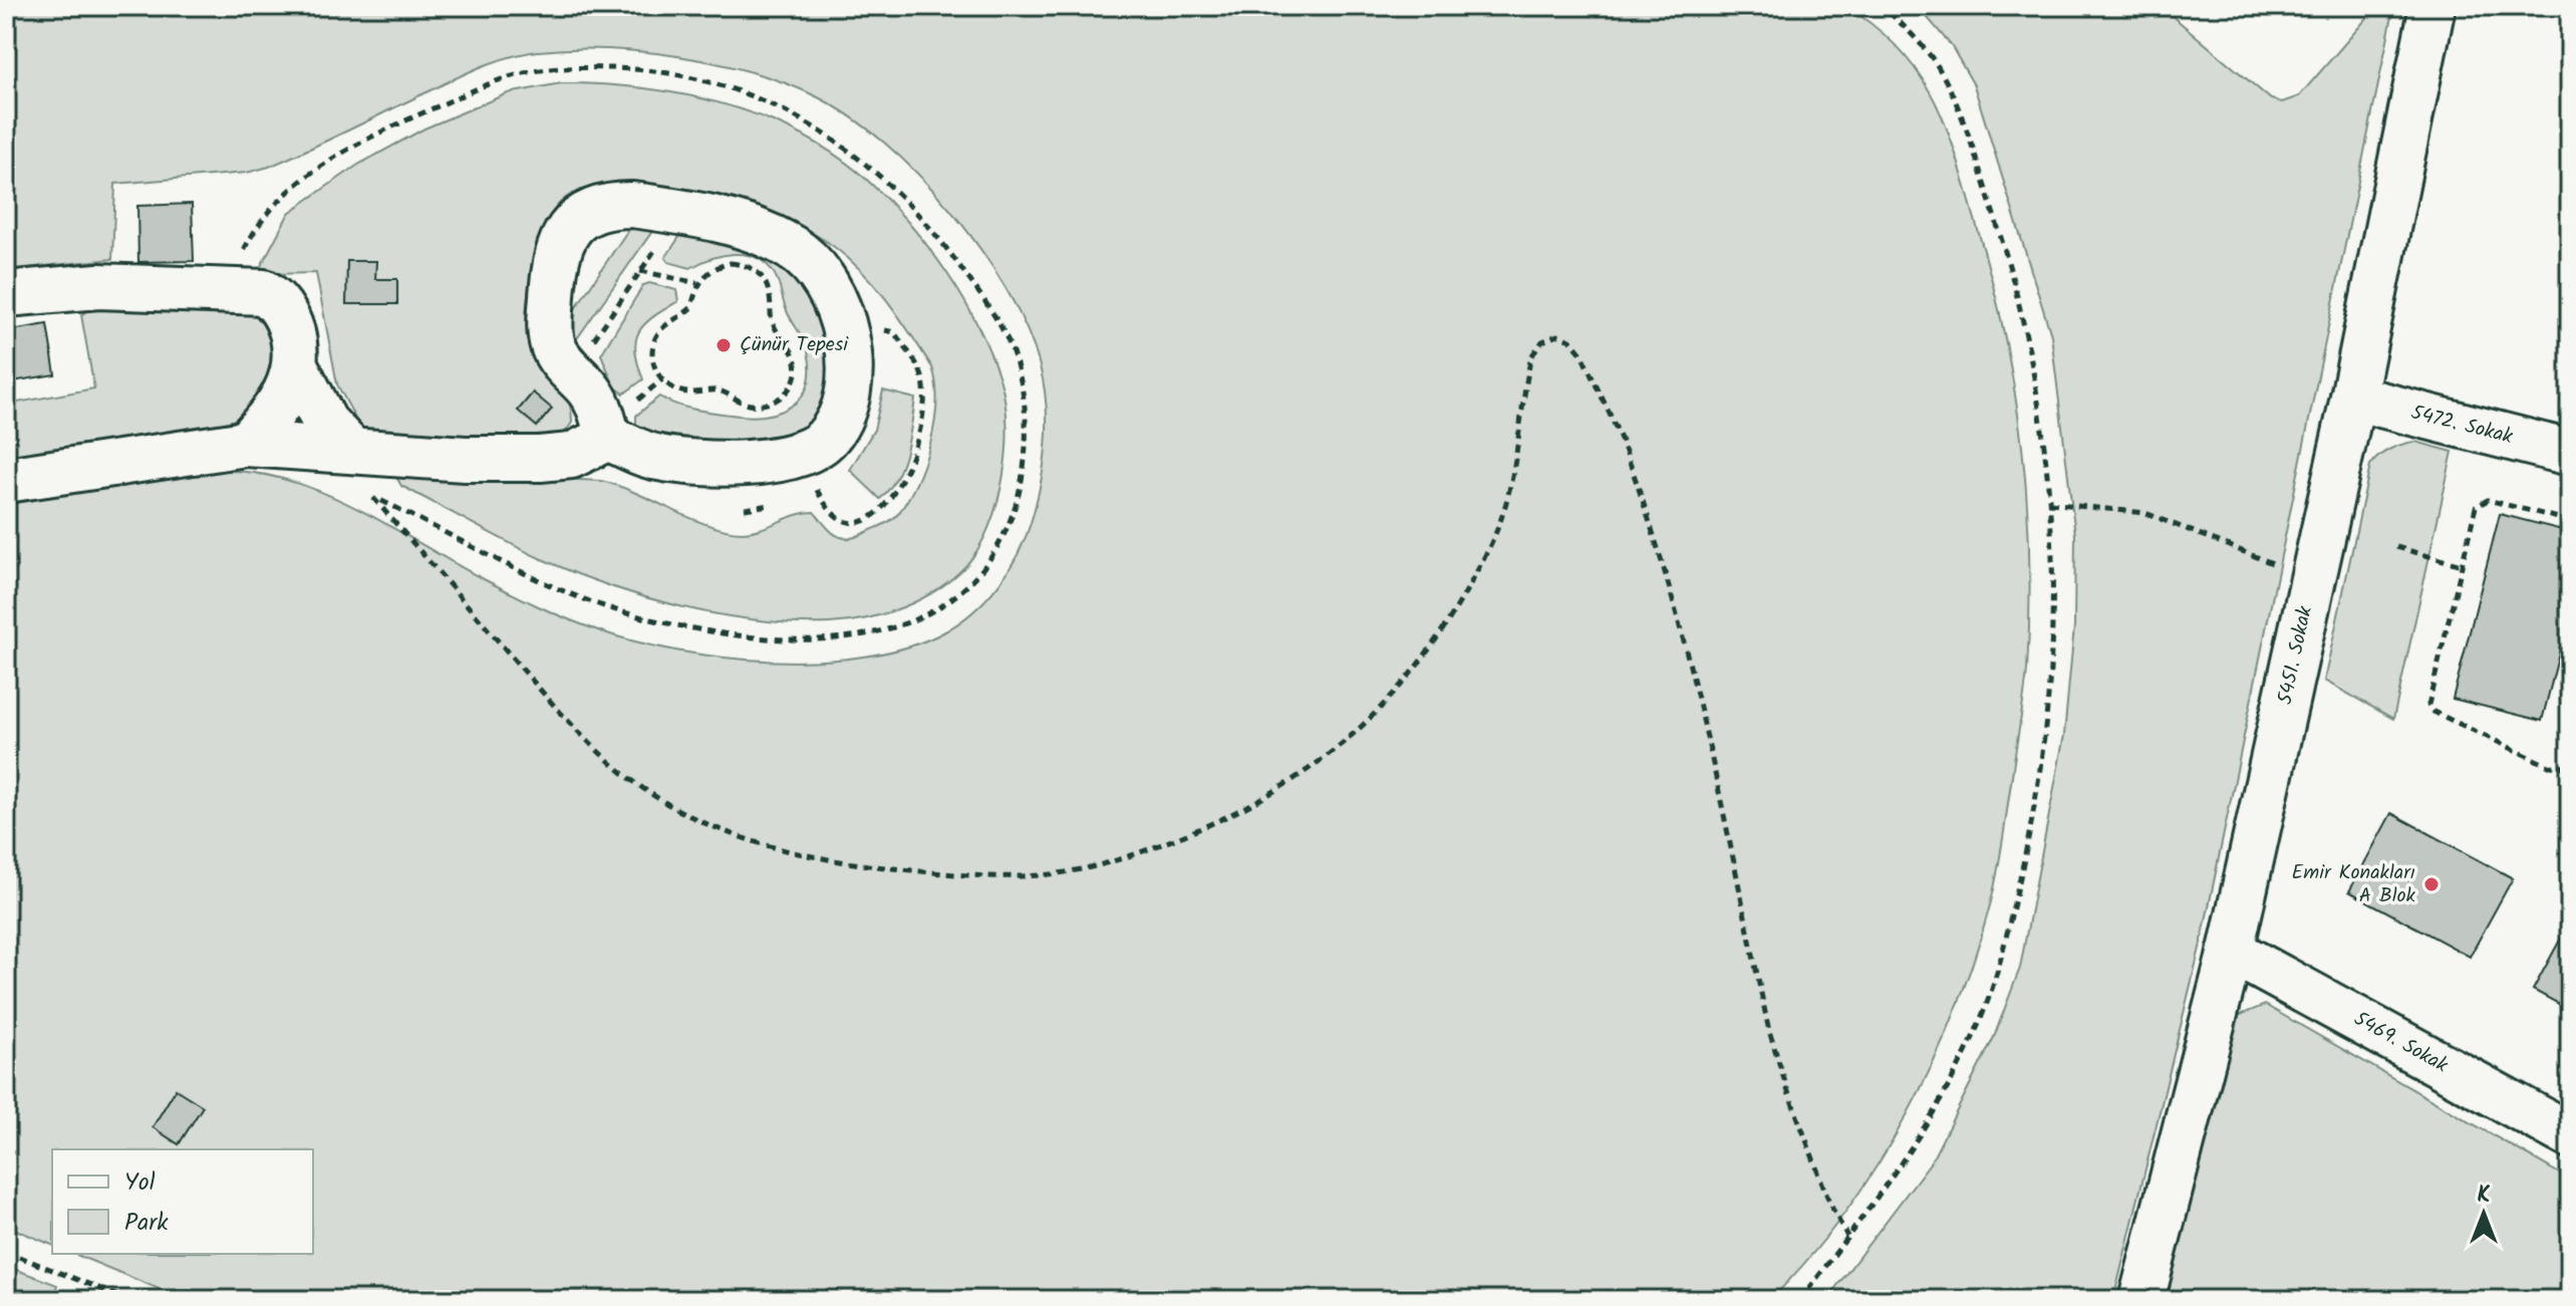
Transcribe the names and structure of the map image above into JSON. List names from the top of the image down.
{
  "streets": {
    "street": ["5472. Sokak", "5451. Sokak", "5469. Sokak"]
  },
  "crossings": [
    ["5472. Sokak", "5451. Sokak"],
    ["5451. Sokak", "5469. Sokak"]
  ],
  "places": ["Çünür Tepesi", "Emir Konakları A Blok"],
  "legend": ["Yol", "Park"],
  "north": "top"
}
